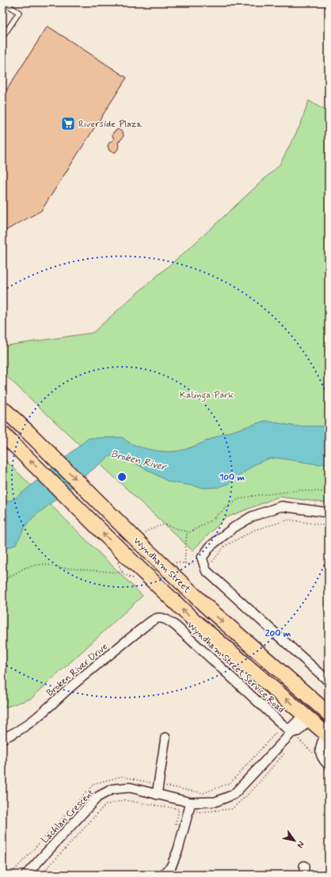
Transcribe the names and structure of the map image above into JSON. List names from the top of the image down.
{
  "streets": {
    "highway": ["Wyndham Street"],
    "street": ["Wyndham Street Service Road", "Broken River Drive", "Lachlan Crescent"]
  },
  "crossings": [
    ["Wyndham Street", "Lachlan Crescent"],
    ["Wyndham Street Service Road", "Broken River Drive"],
    ["Wyndham Street Service Road", "Lachlan Crescent"]
  ],
  "water": ["Broken River"],
  "parks": ["Kalinga Park"],
  "places": {
    "supermarket": ["Riverside Plaza"]
  },
  "north": "bottom right",
  "rings": ["100 m", "200 m"]
}
